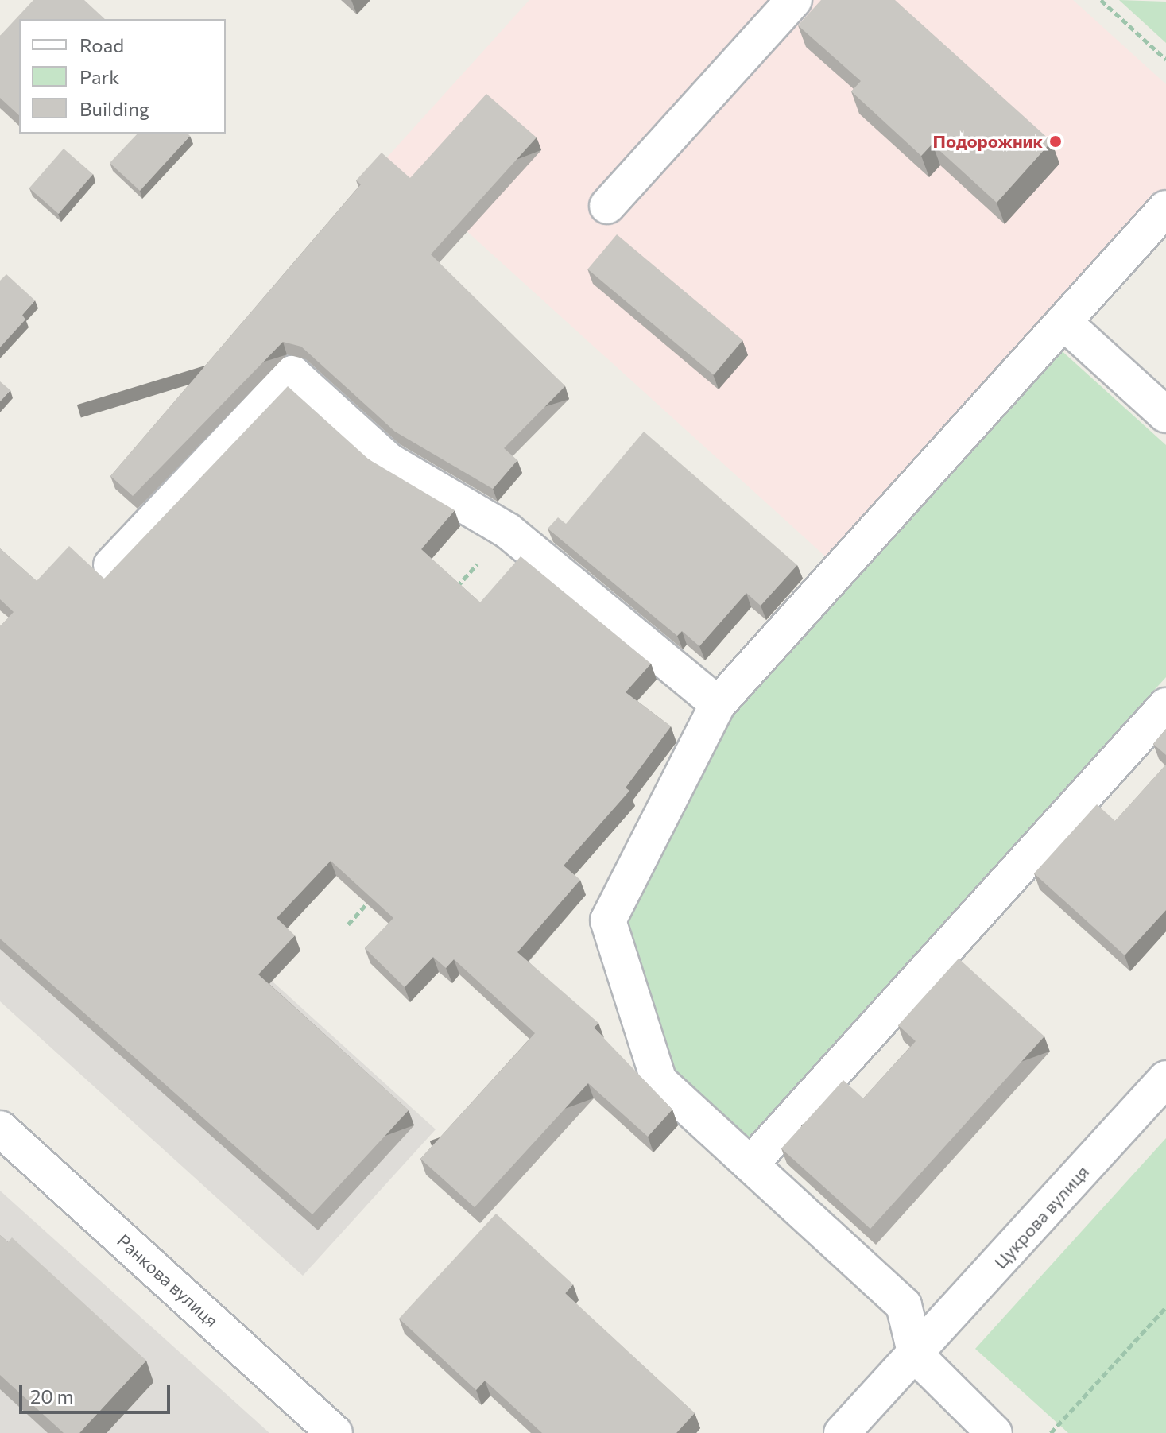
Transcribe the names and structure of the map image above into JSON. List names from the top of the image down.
{
  "streets": {
    "street": ["Цукрова вулиця", "Ранкова вулиця"]
  },
  "places": ["Подорожник"],
  "legend": ["Road", "Park", "Building"],
  "scale_bar": "20 m"
}
